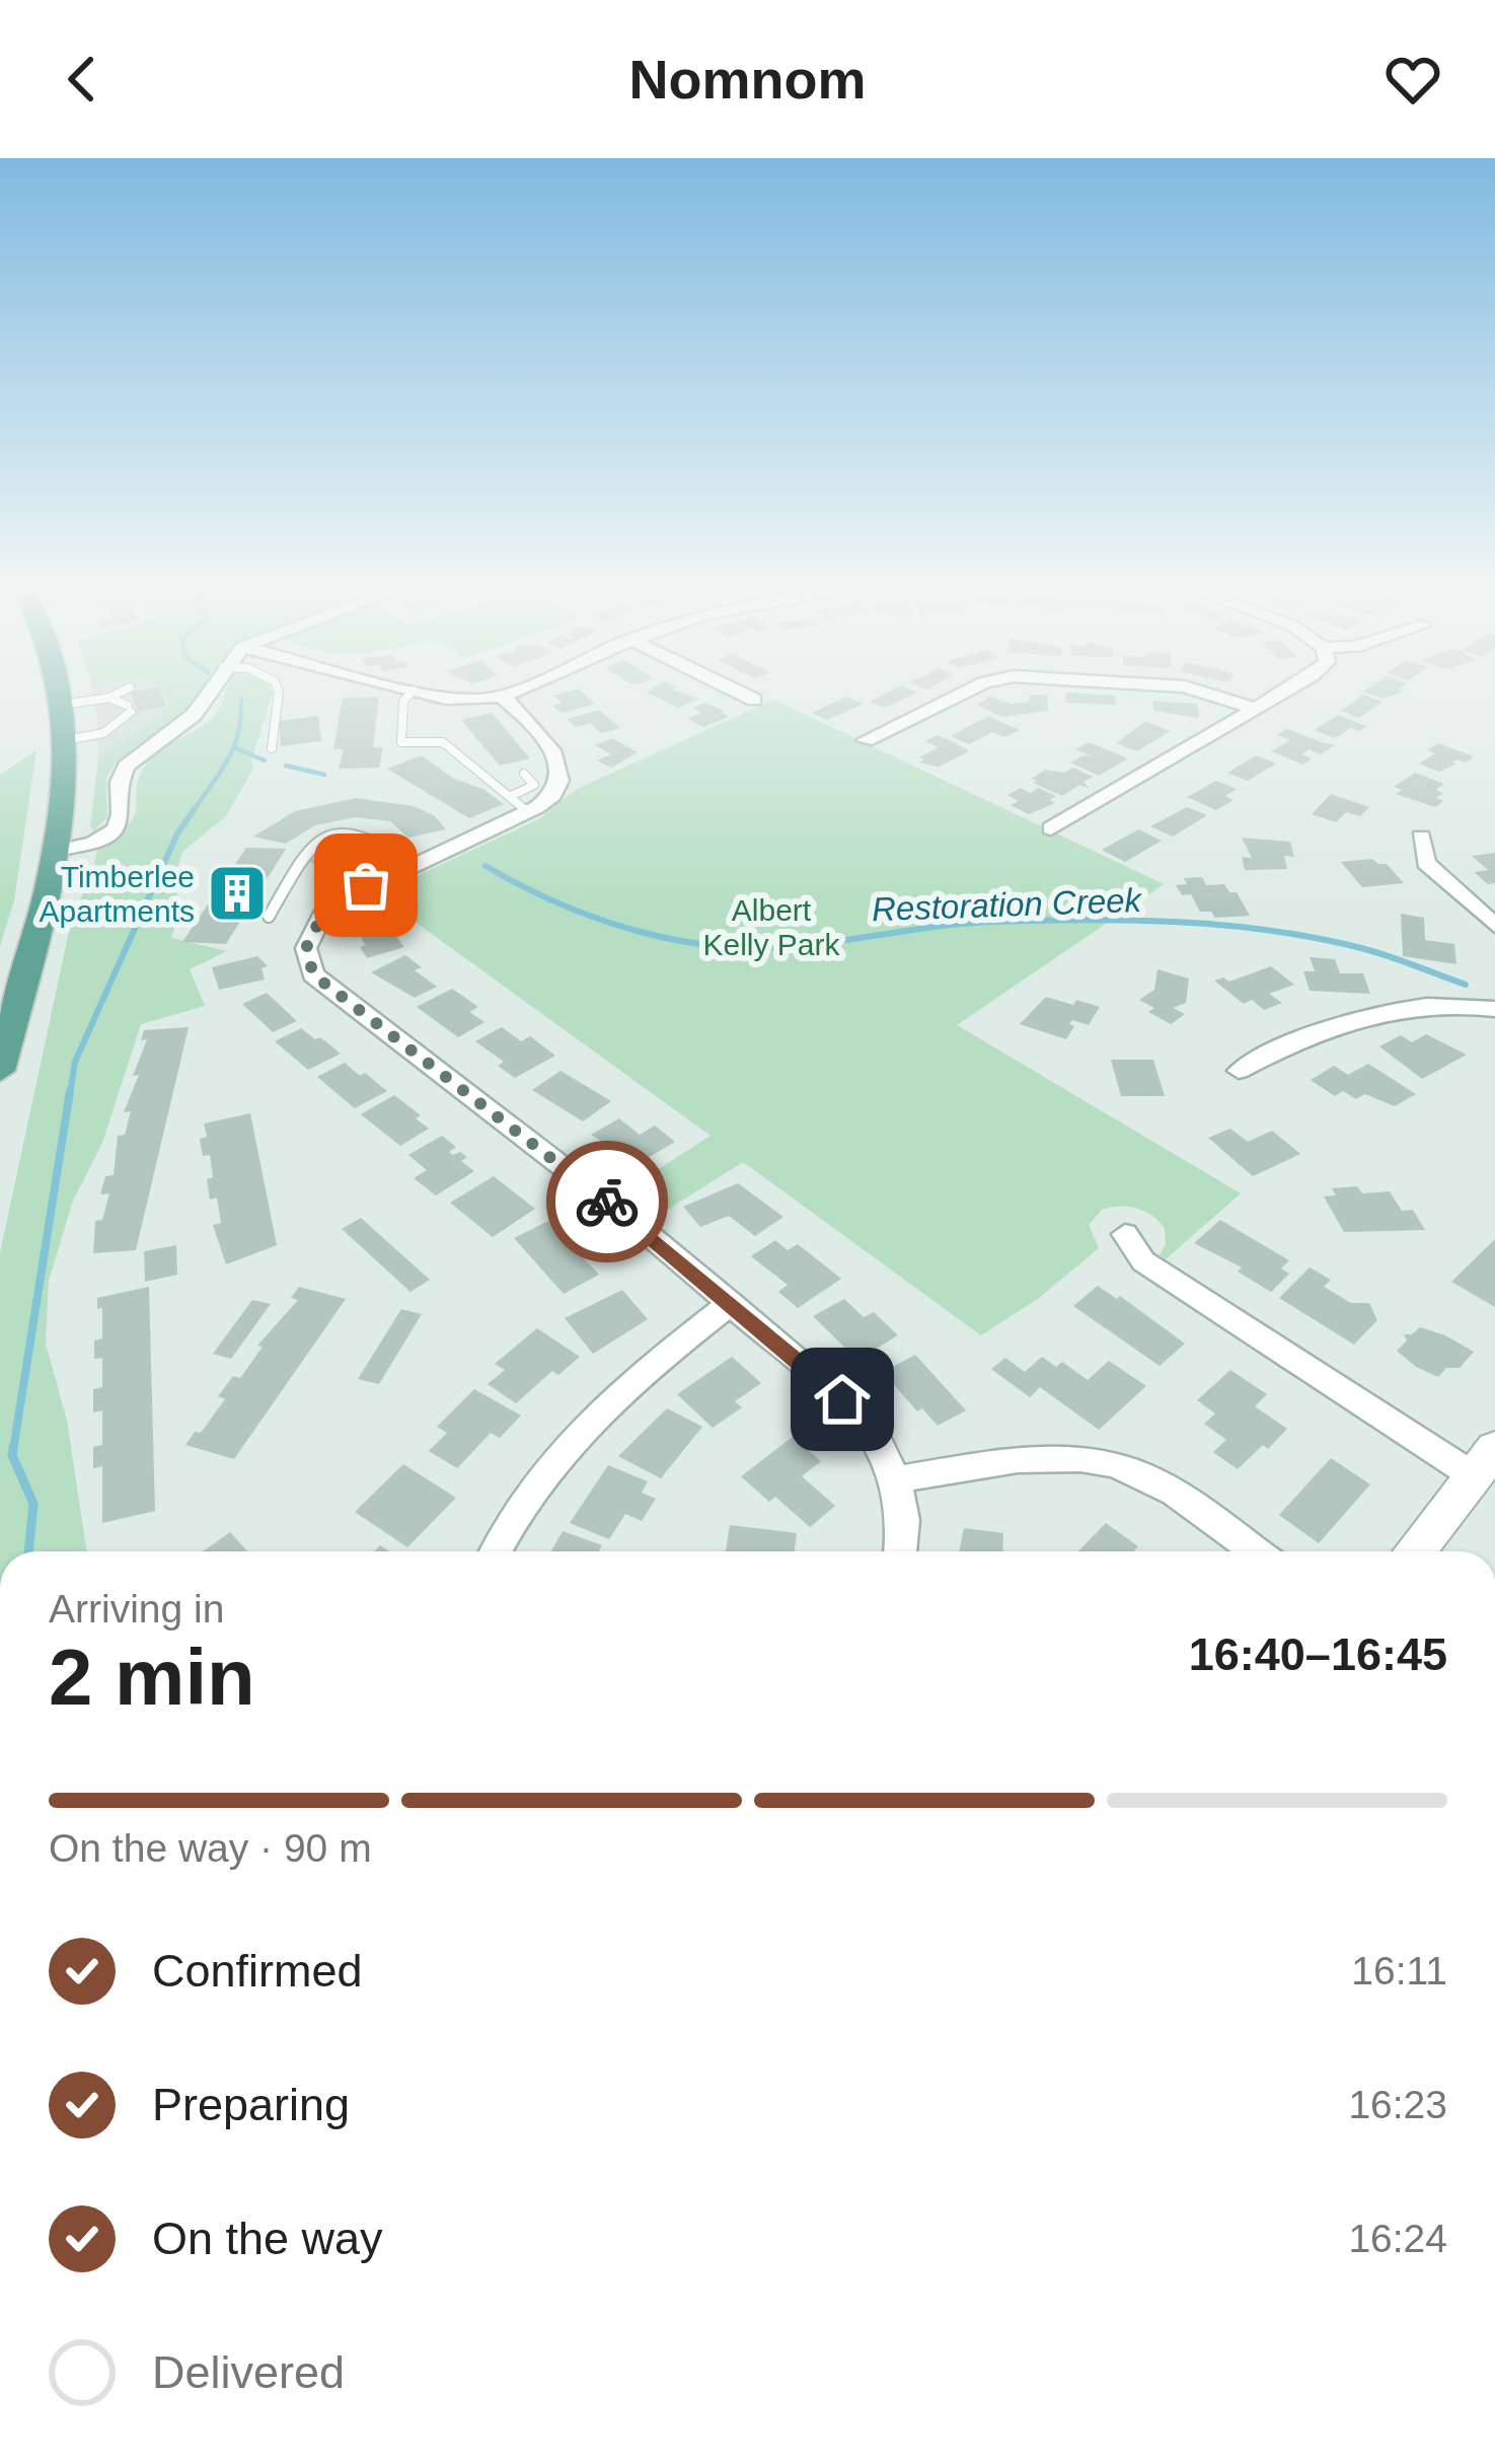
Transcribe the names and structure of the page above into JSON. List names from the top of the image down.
{
  "water": ["Restoration Creek"],
  "parks": ["Albert Kelly Park"],
  "places": {
    "building": ["Timberlee Apartments"]
  },
  "page": {
    "header": "Nomnom",
    "heading": ["2 min", "Arriving in", "16:40–16:45"],
    "bar": "On the way · 90 m",
    "list": [
      ["Confirmed", "16:11"],
      ["Preparing", "16:23"],
      ["On the way", "16:24"],
      "Delivered"
    ]
  }
}
